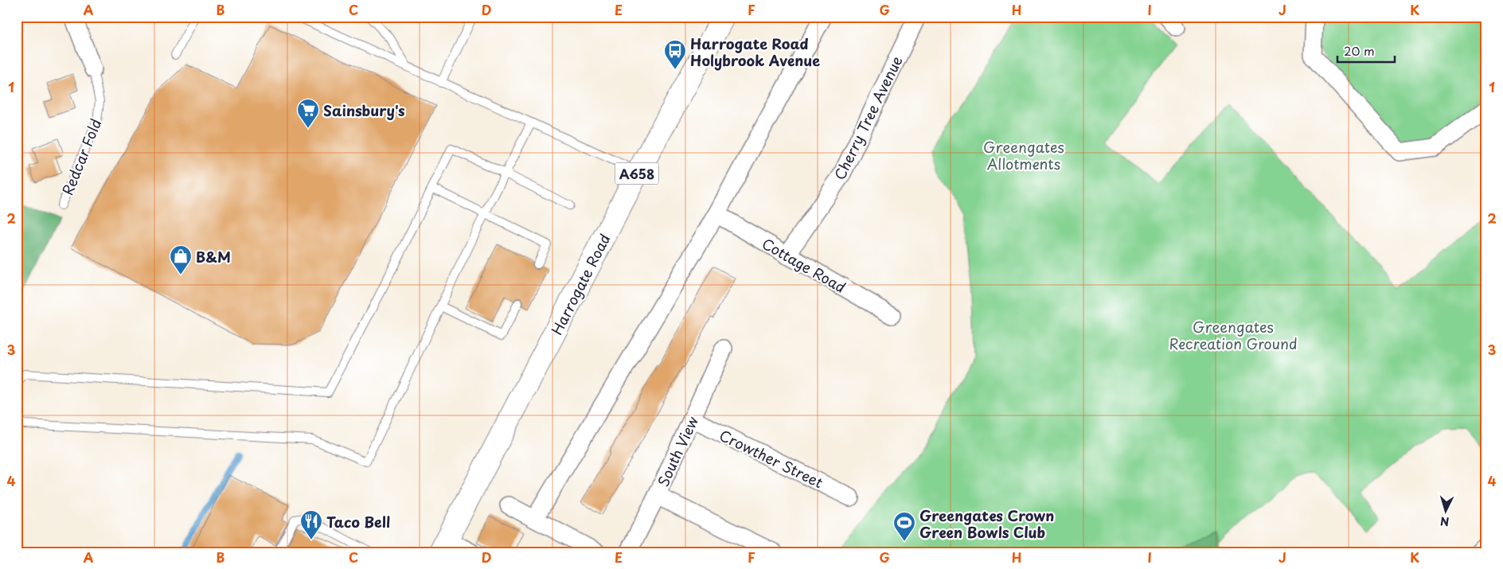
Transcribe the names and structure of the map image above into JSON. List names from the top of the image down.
{
  "streets": {
    "highway": ["A658", "Harrogate Road"],
    "street": [
      "Cherry Tree Avenue",
      "Redcar Fold",
      "Cottage Road",
      "South View",
      "Crowther Street"
    ]
  },
  "crossings": [
    ["Cherry Tree Avenue", "Cottage Road"],
    ["South View", "Crowther Street"]
  ],
  "parks": ["Greengates Allotments", "Greengates Recreation Ground"],
  "places": {
    "bus stop": ["Harrogate Road Holybrook Avenue"],
    "supermarket": ["Sainsbury's"],
    "shop": ["B&M"],
    "restaurant": ["Taco Bell"],
    "sports": ["Greengates Crown Green Bowls Club"]
  },
  "scale_bar": "20 m",
  "north": "bottom",
  "grid": {
    "columns": [
      "A",
      "B",
      "C",
      "D",
      "E",
      "F",
      "G",
      "H",
      "I",
      "J",
      "K"
    ],
    "rows": [
      "1",
      "2",
      "3",
      "4"
    ]
  }
}
